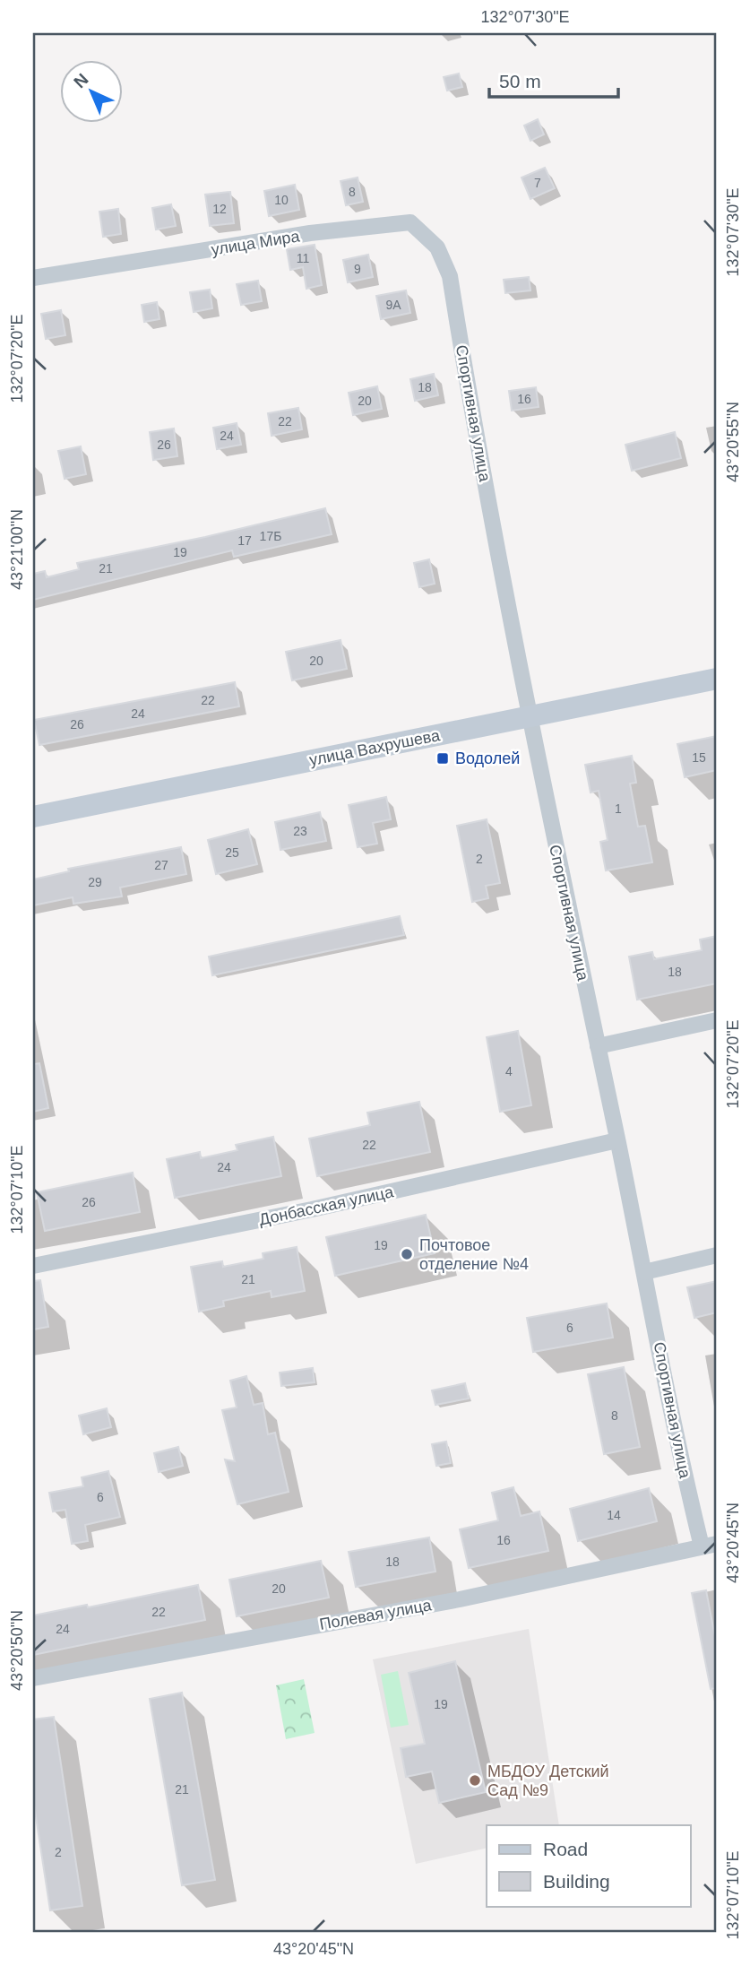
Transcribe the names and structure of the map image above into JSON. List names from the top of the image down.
{
  "streets": {
    "main road": ["улица Вахрушева"],
    "street": [
      "улица Мира",
      "Спортивная улица",
      "Донбасская улица",
      "Полевая улица"
    ]
  },
  "crossings": [
    ["улица Мира", "Спортивная улица"],
    ["Спортивная улица", "улица Вахрушева"],
    ["Спортивная улица", "Донбасская улица"],
    ["Спортивная улица", "Полевая улица"]
  ],
  "places": {
    "transit": ["Водолей"],
    "other": ["Почтовое отделение №4", "МБДОУ Детский Сад №9"]
  },
  "house_numbers": [
    "7",
    "8",
    "10",
    "12",
    "11",
    "9",
    "9А",
    "18",
    "16",
    "20",
    "22",
    "24",
    "26",
    "17Б",
    "17",
    "19",
    "21",
    "20",
    "22",
    "24",
    "26",
    "15",
    "1",
    "23",
    "25",
    "2",
    "27",
    "29",
    "18",
    "4",
    "22",
    "24",
    "26",
    "19",
    "21",
    "6",
    "8",
    "6",
    "14",
    "16",
    "18",
    "20",
    "22",
    "24",
    "19",
    "21",
    "2"
  ],
  "legend": ["Road", "Building"],
  "scale_bar": "50 m",
  "north": "top left",
  "coordinates": [
    "132°07'30\"E",
    "132°07'20\"E",
    "43°20'55\"N",
    "43°21'00\"N",
    "132°07'10\"E",
    "43°20'45\"N",
    "43°20'50\"N"
  ]
}
